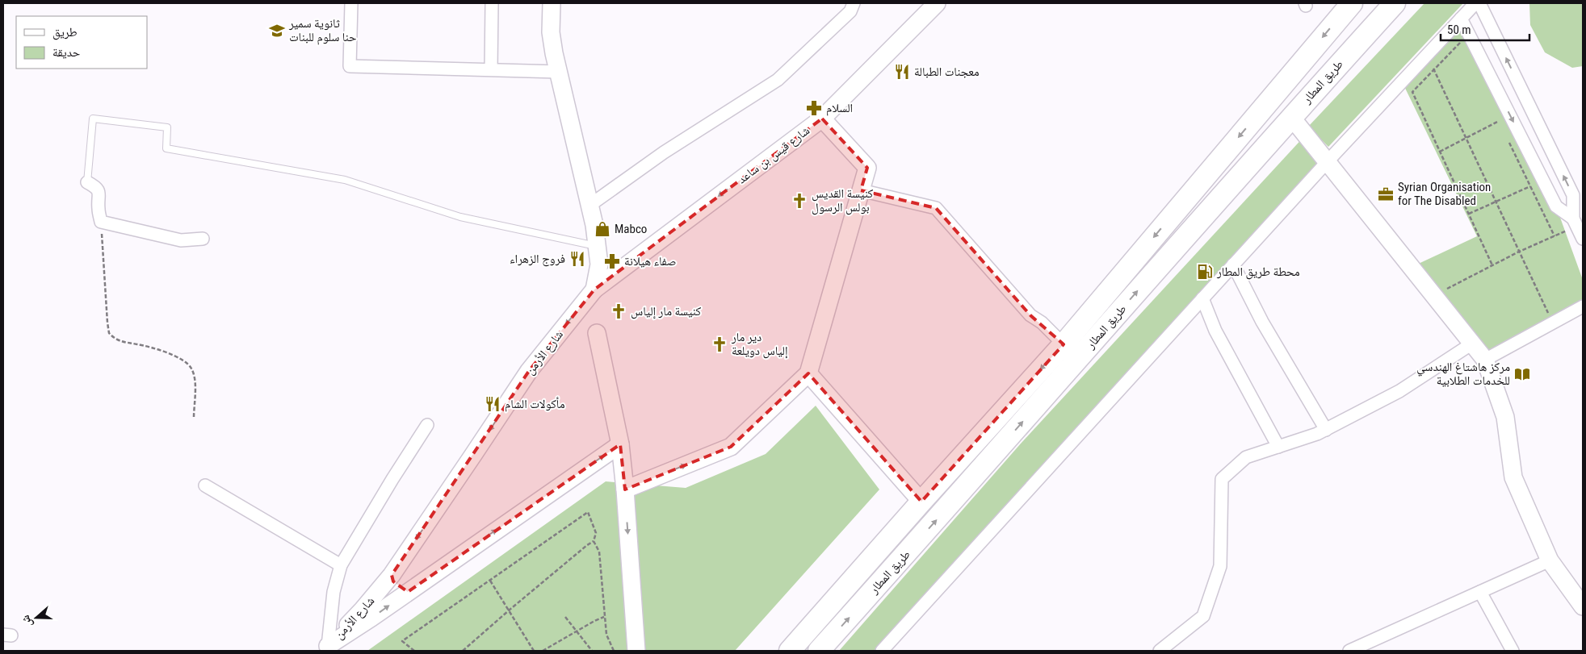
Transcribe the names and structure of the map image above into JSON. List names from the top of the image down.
{
  "streets": {
    "highway": ["طريق المطار"],
    "main road": ["شارع قيس بن ساعد", "شارع الأرمن"]
  },
  "crossings": [
    ["شارع قيس بن ساعد", "شارع الأرمن"]
  ],
  "one_way": ["شارع قيس بن ساعد"],
  "places": {
    "school or university": ["ثانوية سمير حنا سلوم للبنات"],
    "restaurant": ["معجنات الطبالة", "فروج الزهراء", "مأكولات الشام"],
    "pharmacy": ["السلام", "صفاء هيلانة"],
    "office": ["Syrian Organisation for The Disabled"],
    "church": ["كنيسة القديس بولس الرسول", "كنيسة مار إلياس", "دير مار إلياس دويلعة"],
    "shop": ["Mabco"],
    "fuel station": ["محطة طريق المطار"],
    "library": ["مركز هاشتاغ الهندسي للخدمات الطلابية"]
  },
  "legend": ["طريق", "حديقة"],
  "scale_bar": "50 m",
  "north": "left"
}
